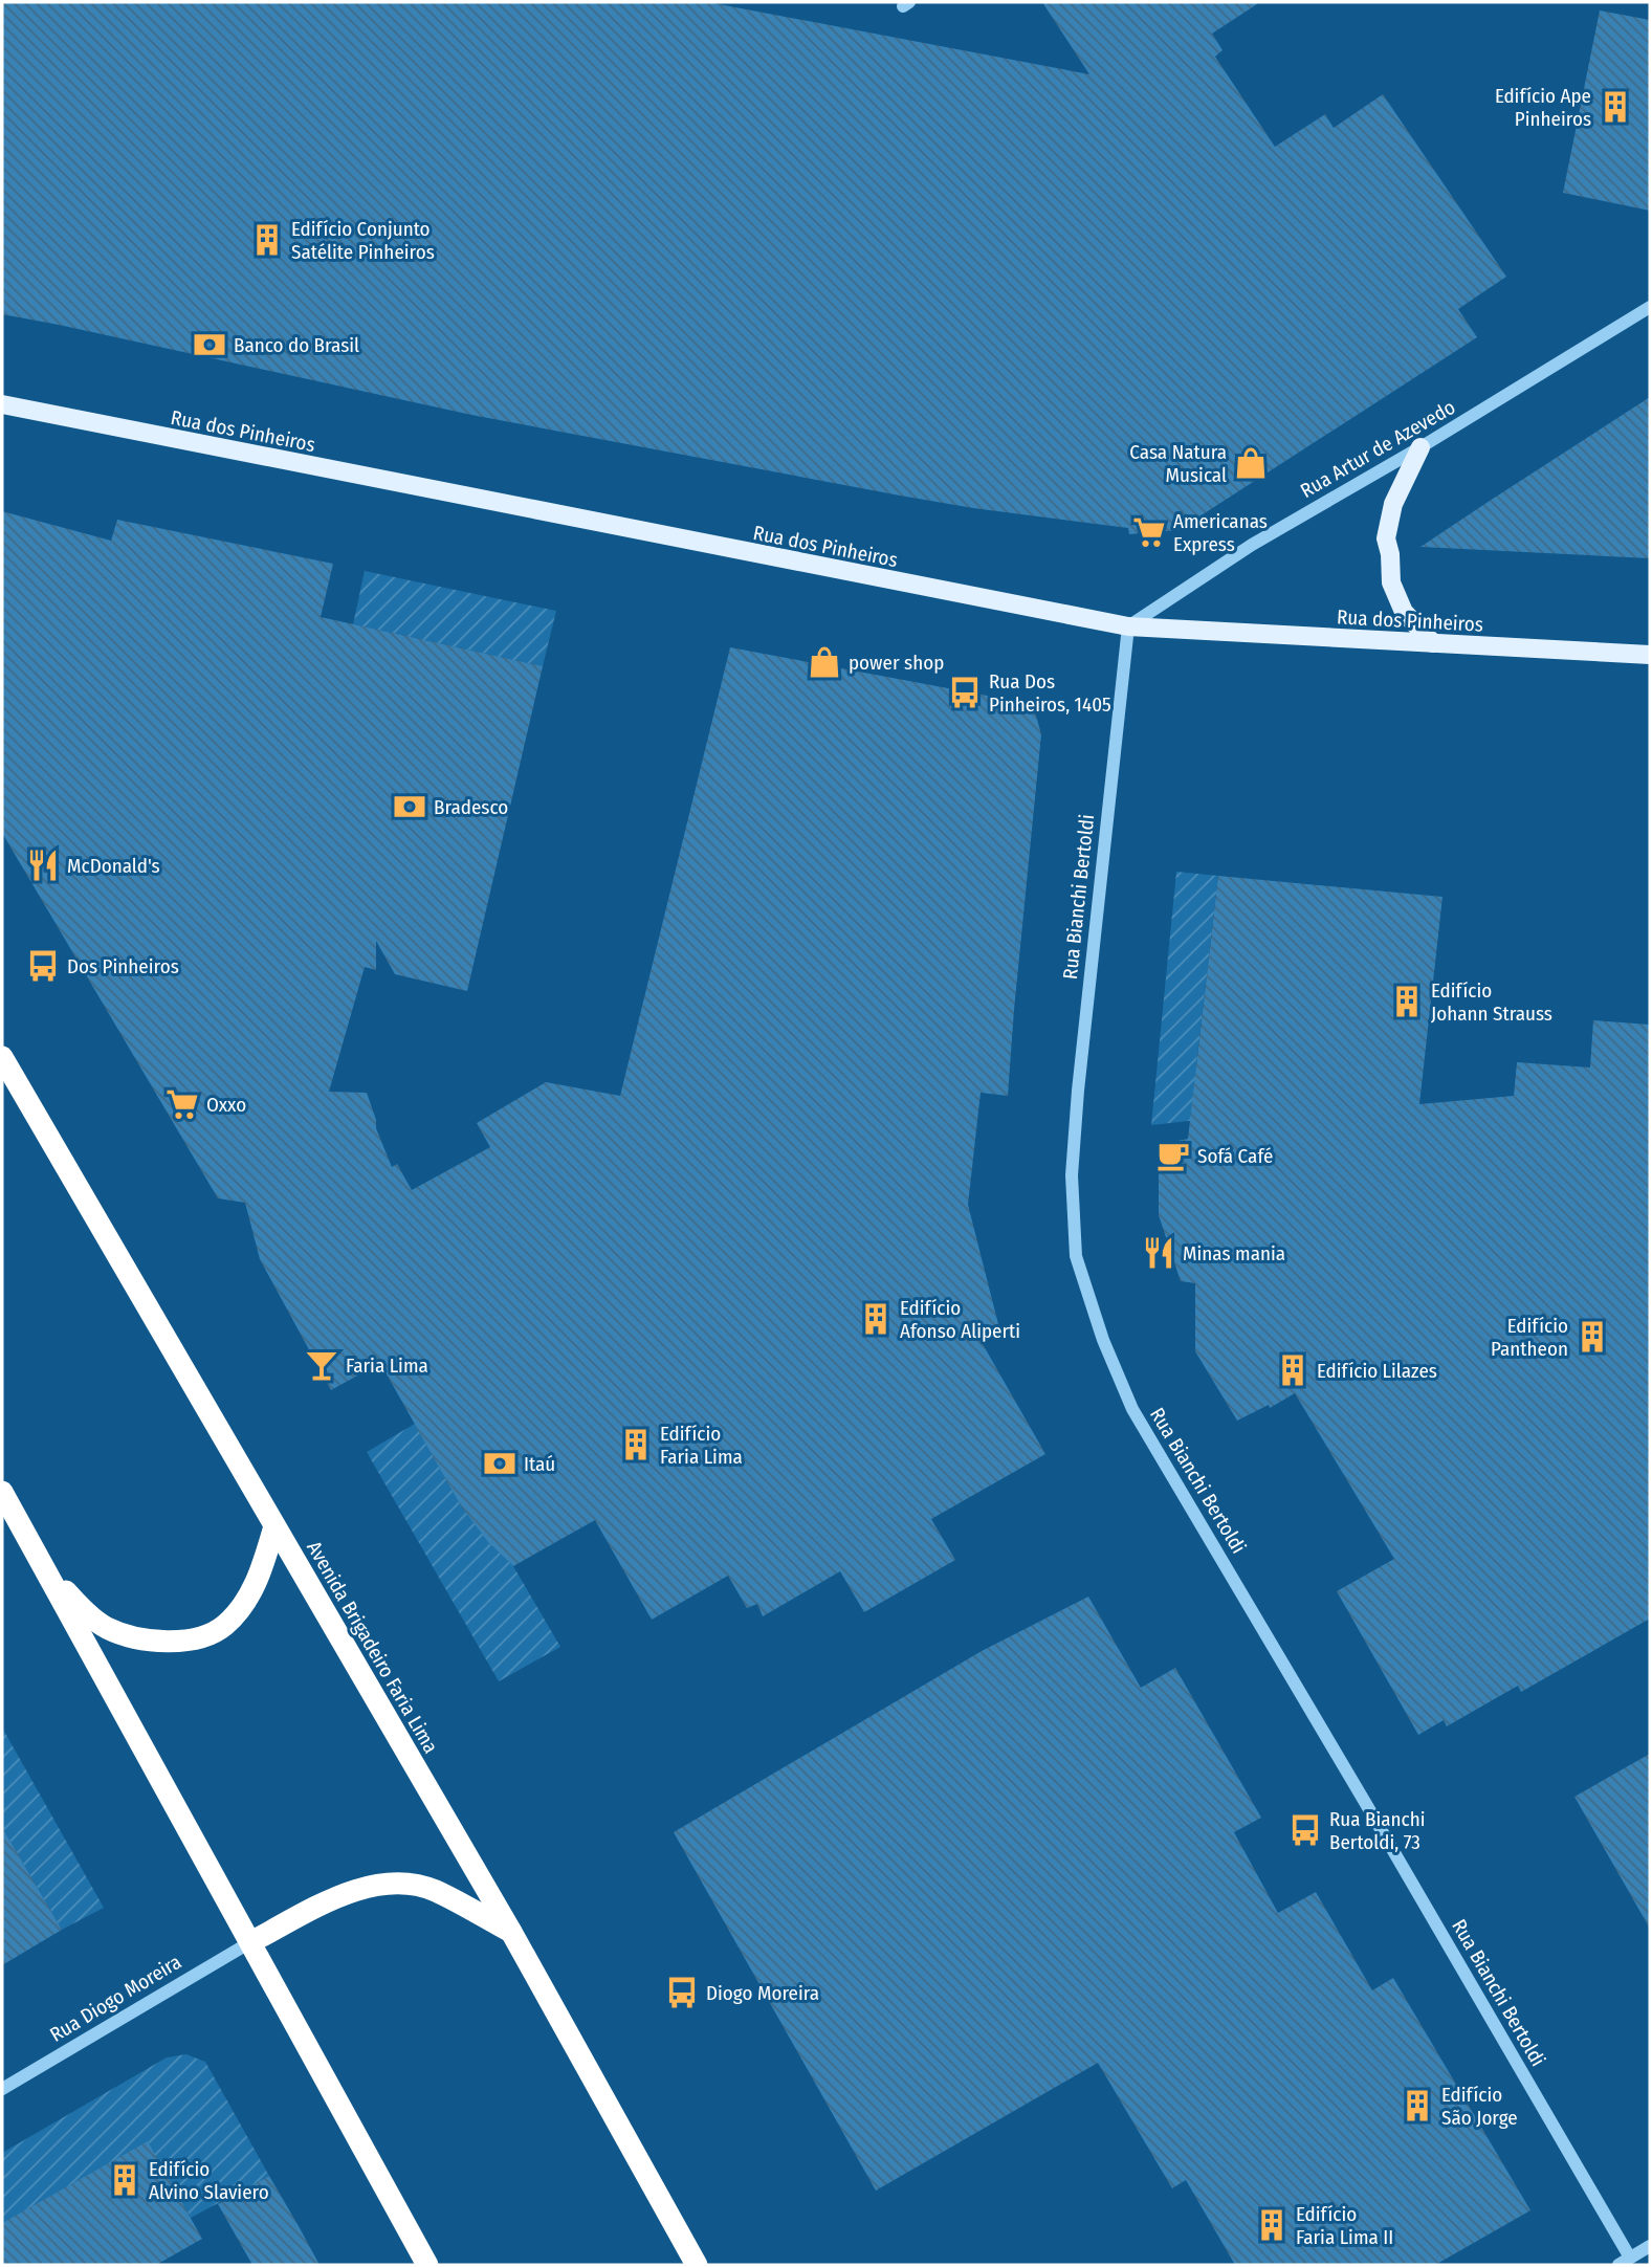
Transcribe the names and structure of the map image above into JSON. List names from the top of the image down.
{
  "streets": {
    "highway": ["Avenida Brigadeiro Faria Lima"],
    "main road": ["Rua dos Pinheiros"],
    "street": ["Rua Artur de Azevedo", "Rua Bianchi Bertoldi", "Rua Diogo Moreira"]
  },
  "crossings": [
    ["Rua dos Pinheiros", "Rua Artur de Azevedo"],
    ["Rua dos Pinheiros", "Rua Bianchi Bertoldi"],
    ["Rua Artur de Azevedo", "Rua Bianchi Bertoldi"]
  ],
  "places": {
    "building": [
      "Edifício Ape Pinheiros",
      "Edifício Conjunto Satélite Pinheiros",
      "Edifício Johann Strauss",
      "Edifício Afonso Aliperti",
      "Edifício Pantheon",
      "Edifício Lilazes",
      "Edifício Faria Lima",
      "Edifício São Jorge",
      "Edifício Alvino Slaviero",
      "Edifício Faria Lima II"
    ],
    "bank": ["Banco do Brasil", "Bradesco", "Itaú"],
    "shop": ["Casa Natura Musical", "power shop"],
    "supermarket": ["Americanas Express", "Oxxo"],
    "bus stop": [
      "Rua Dos Pinheiros, 1405",
      "Dos Pinheiros",
      "Rua Bianchi Bertoldi, 73",
      "Diogo Moreira"
    ],
    "restaurant": ["McDonald's", "Minas mania"],
    "cafe": ["Sofá Café"],
    "bar": ["Faria Lima"]
  }
}
